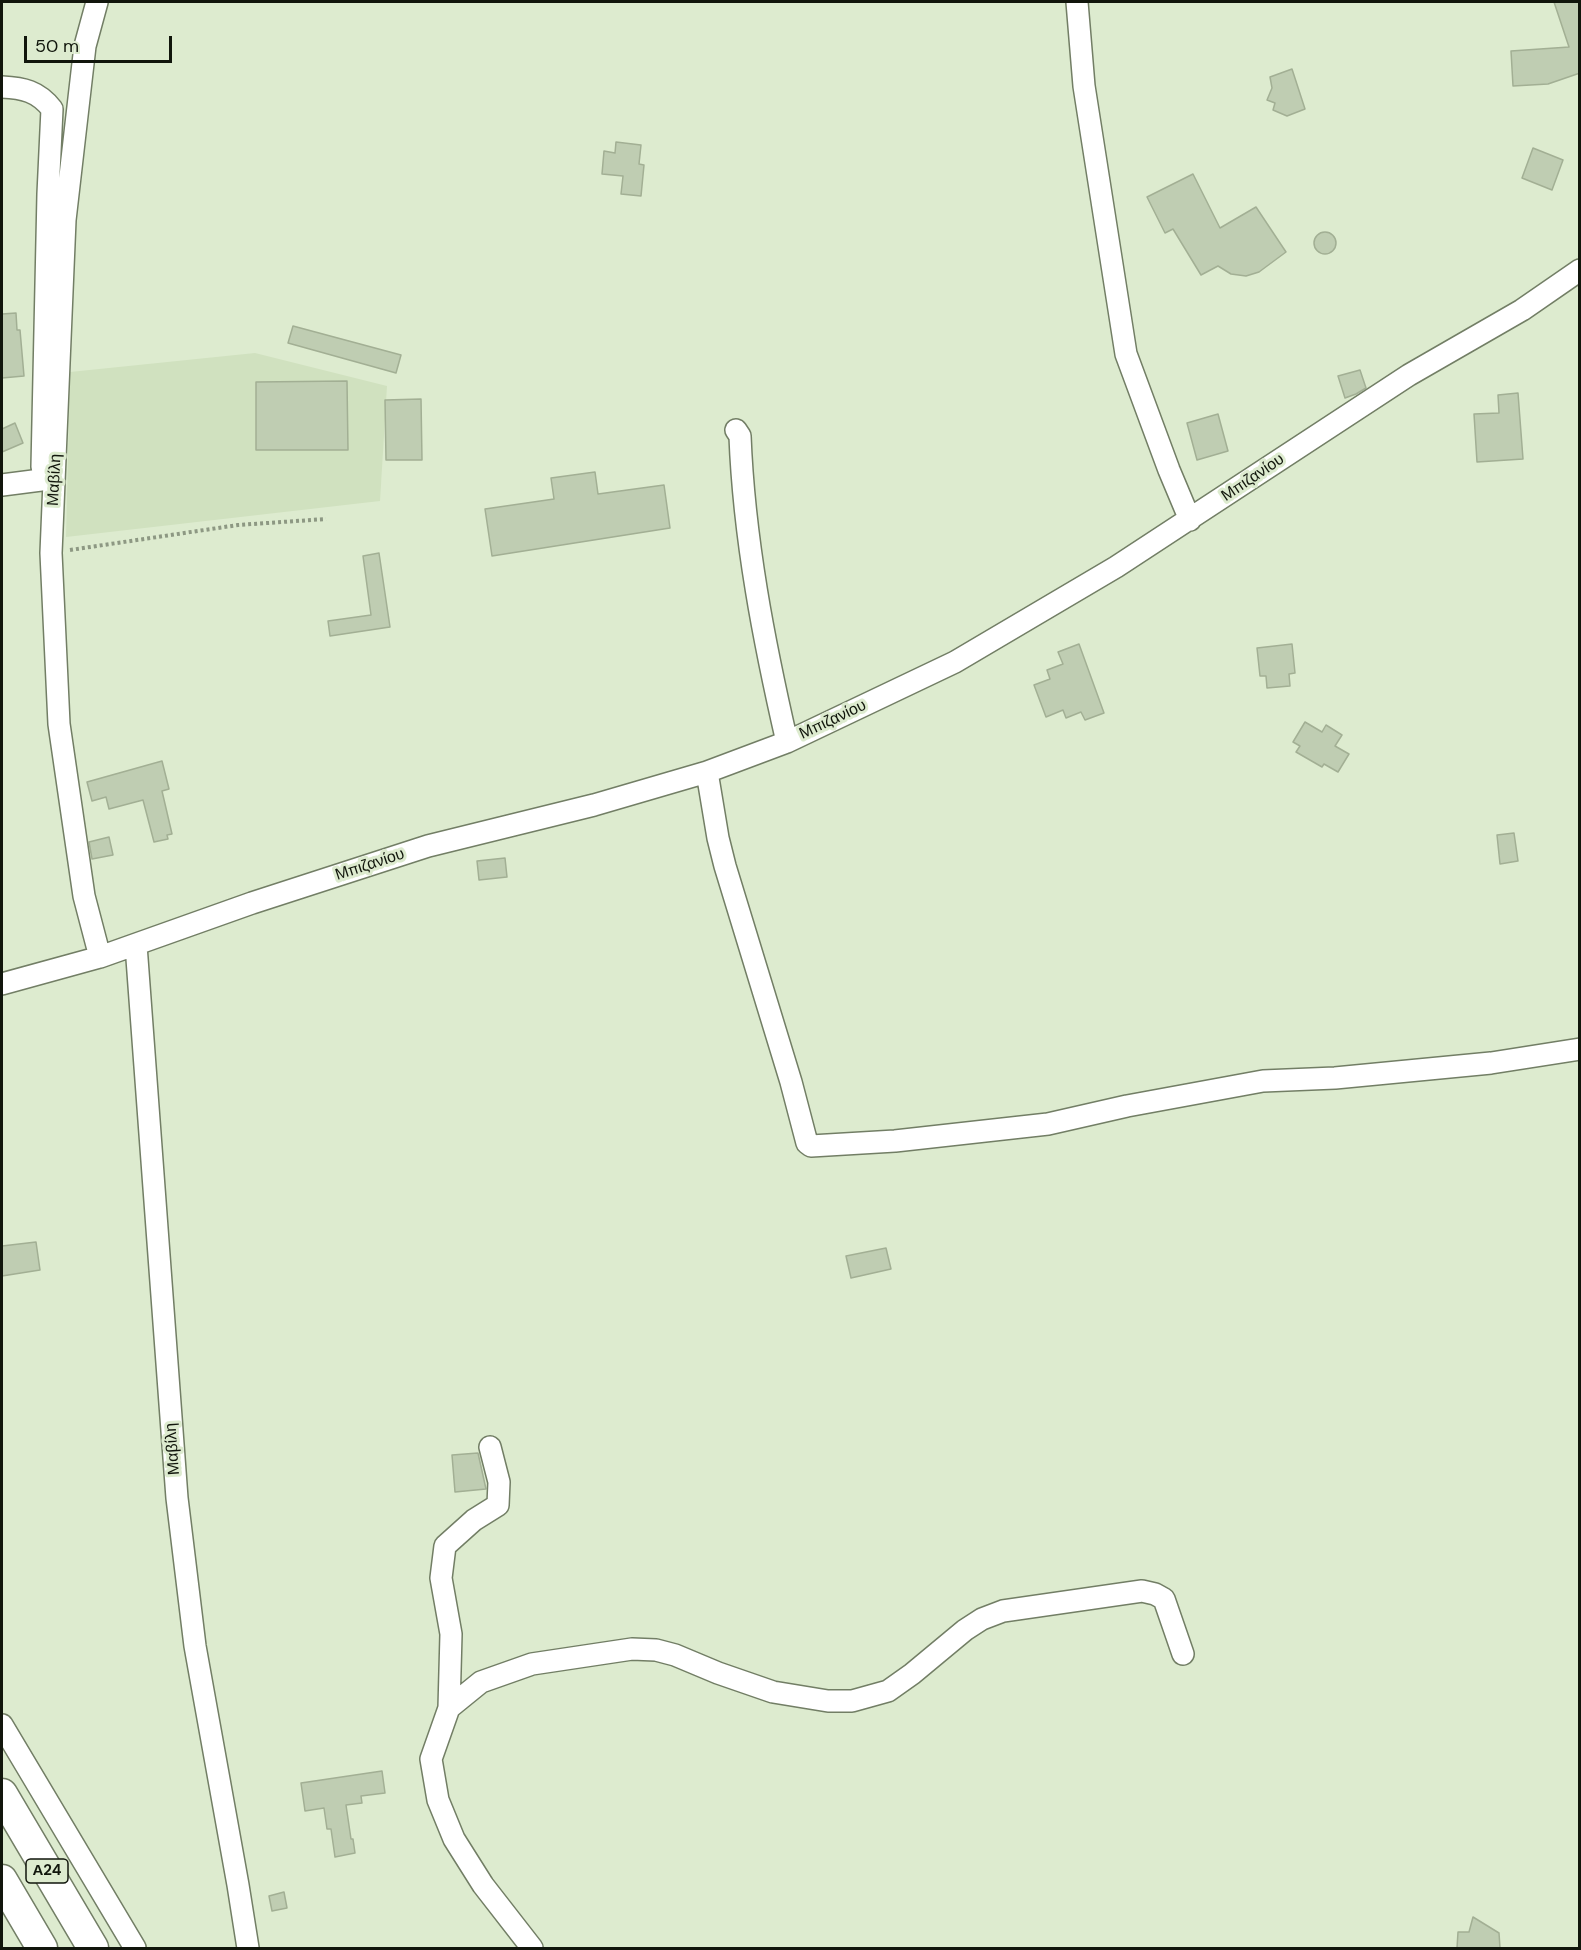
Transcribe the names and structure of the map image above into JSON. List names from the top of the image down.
{
  "streets": {
    "highway": ["Α24"],
    "street": ["Μπιζανίου", "Μαβίλη"]
  },
  "crossings": [
    ["Μπιζανίου", "Μαβίλη"]
  ],
  "scale_bar": "50 m"
}
